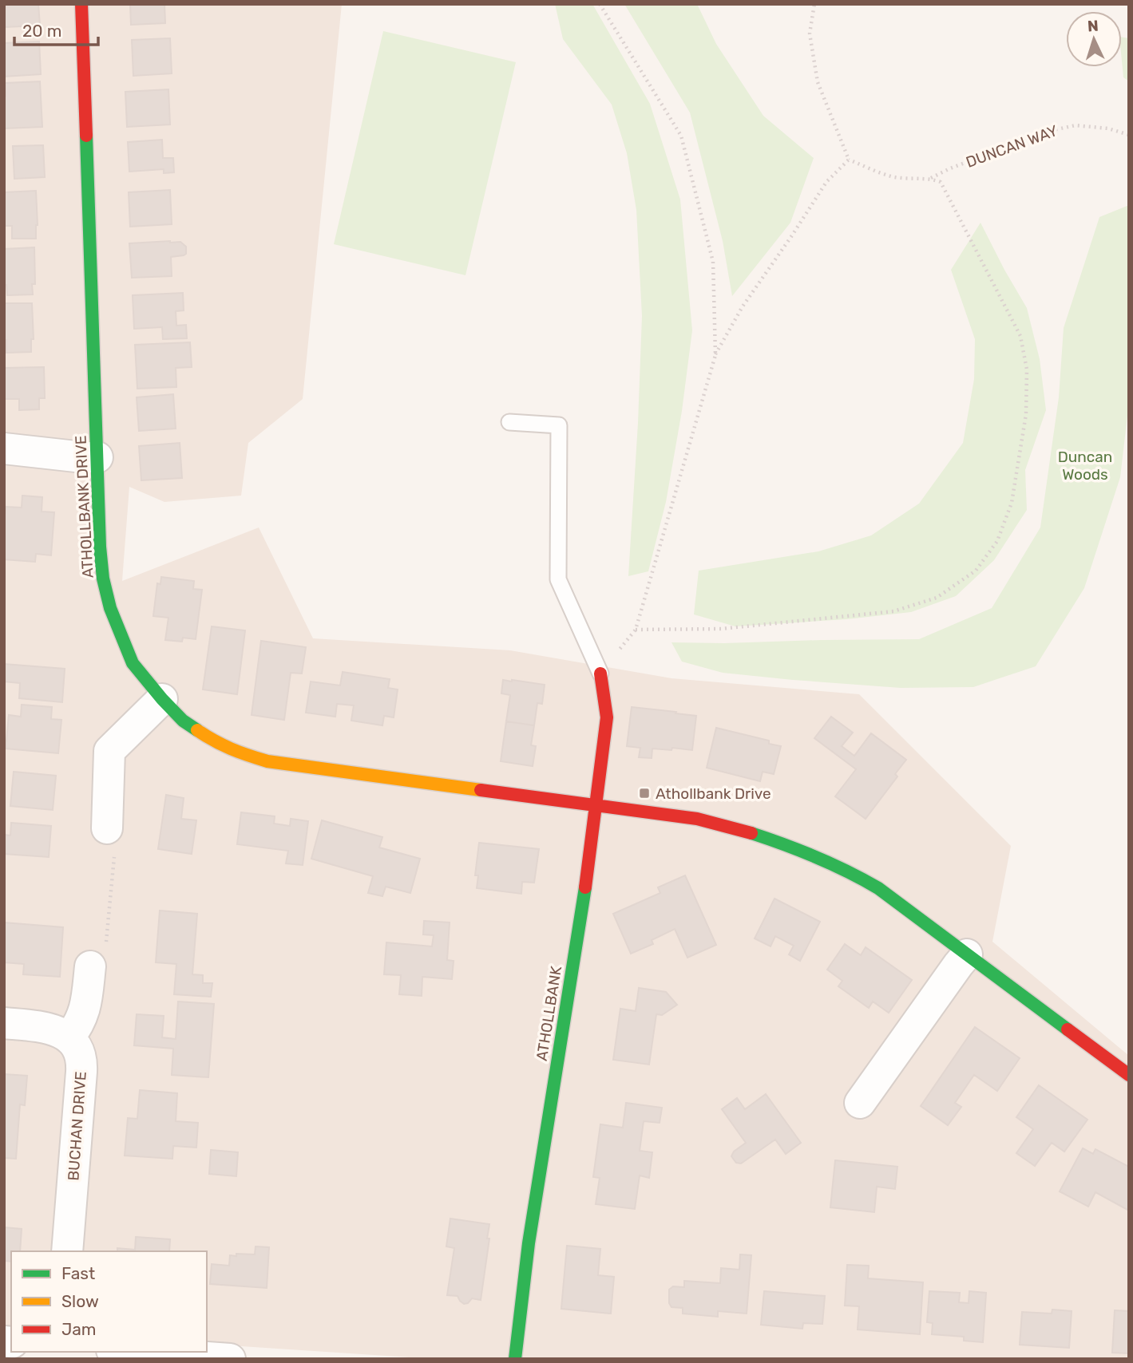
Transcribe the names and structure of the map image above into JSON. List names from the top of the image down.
{
  "streets": {
    "street": ["ATHOLLBANK DRIVE", "ATHOLLBANK", "BUCHAN DRIVE"],
    "path": ["DUNCAN WAY"]
  },
  "crossings": [
    ["ATHOLLBANK DRIVE", "ATHOLLBANK"]
  ],
  "parks": ["Duncan Woods"],
  "places": {
    "transit": ["Athollbank Drive"]
  },
  "legend": ["Fast", "Slow", "Jam"],
  "scale_bar": "20 m",
  "north": "top"
}
